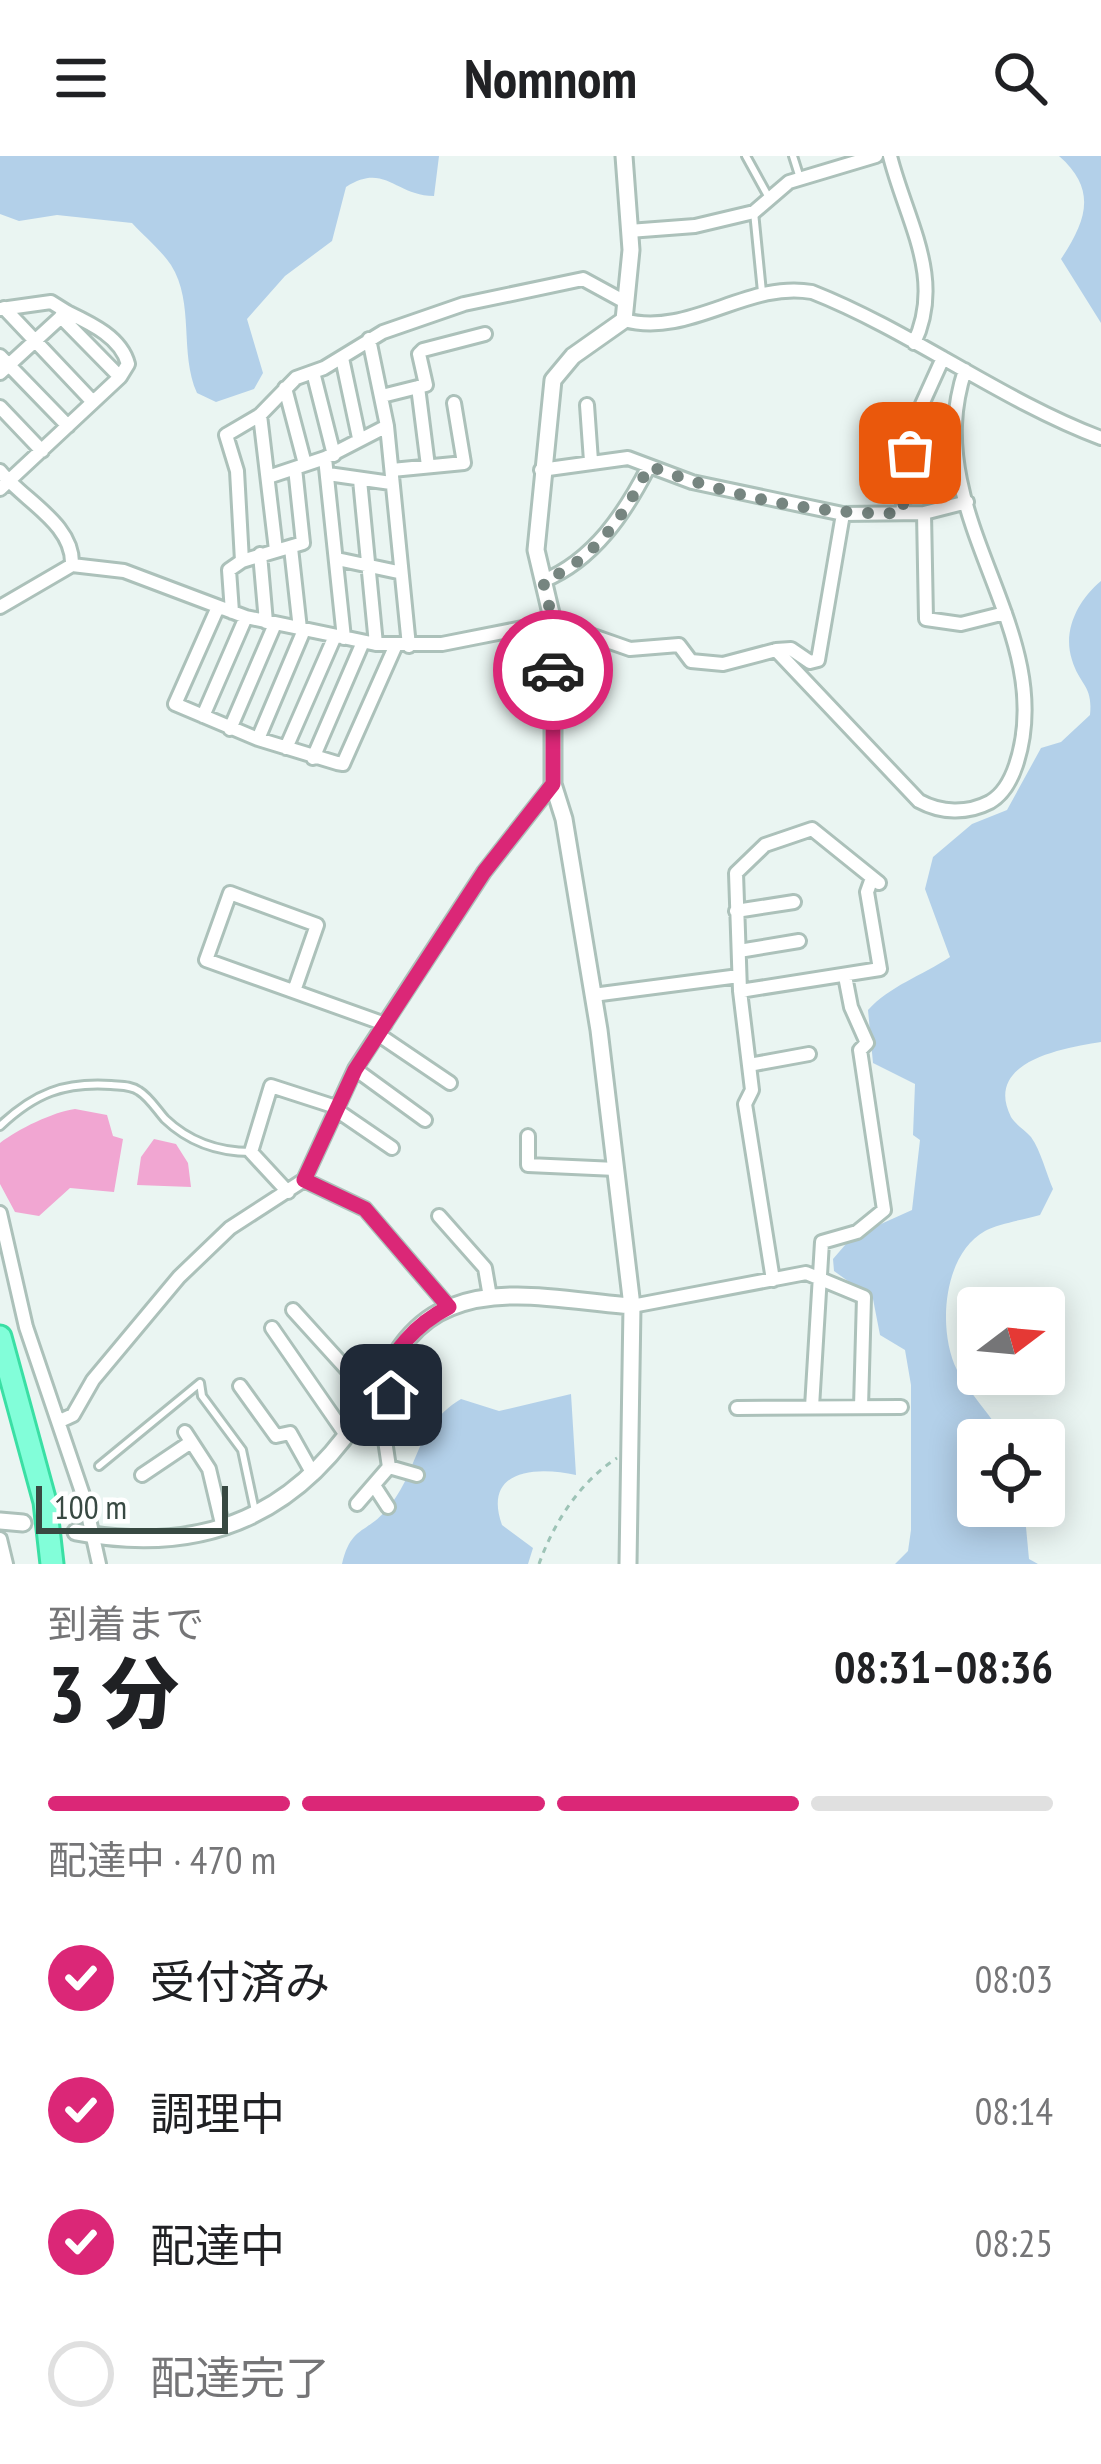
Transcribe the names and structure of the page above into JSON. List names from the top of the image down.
{
  "scale_bar": "100 m",
  "north": "right",
  "page": {
    "header": "Nomnom",
    "scale": "100 m",
    "heading": ["3 分", "到着まで", "08:31–08:36"],
    "bar": "配達中 · 470 m",
    "list": [
      ["受付済み", "08:03"],
      ["調理中", "08:14"],
      ["配達中", "08:25"],
      "配達完了"
    ]
  }
}
